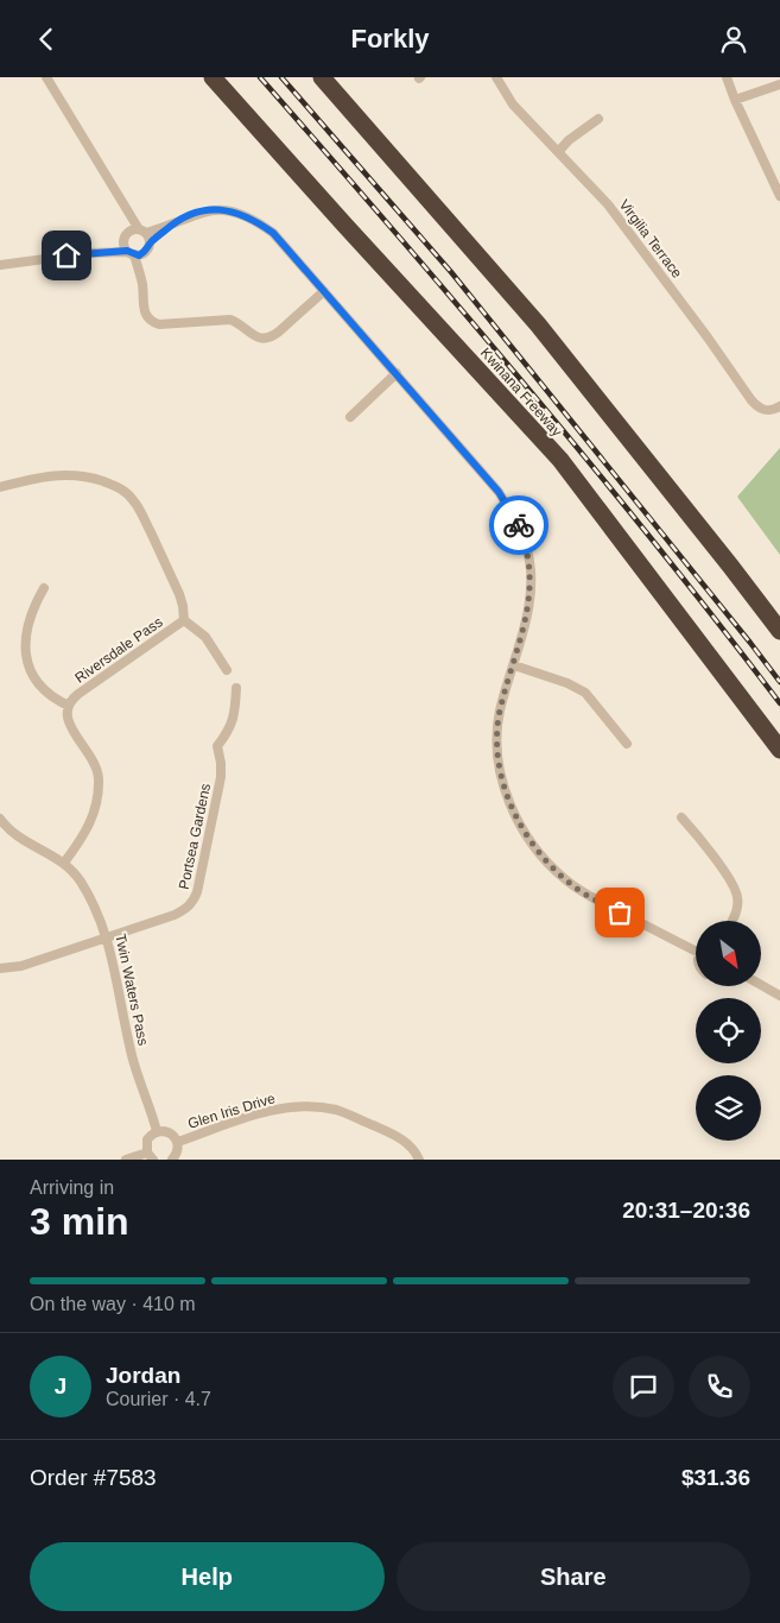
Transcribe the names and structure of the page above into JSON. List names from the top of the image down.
{
  "streets": {
    "highway": ["Kwinana Freeway"],
    "street": [
      "Virgilia Terrace",
      "Riversdale Pass",
      "Portsea Gardens",
      "Twin Waters Pass",
      "Glen Iris Drive"
    ]
  },
  "crossings": [
    ["Portsea Gardens", "Twin Waters Pass"]
  ],
  "north": "bottom right",
  "page": {
    "header": "Forkly",
    "heading": ["3 min", "Arriving in", "20:31–20:36"],
    "panel": [
      "Jordan",
      "Courier · 4.7",
      "Order #7583",
      "$31.36"
    ],
    "bar": "On the way · 410 m",
    "round": "J",
    "buttons": ["Help", "Share"]
  }
}
